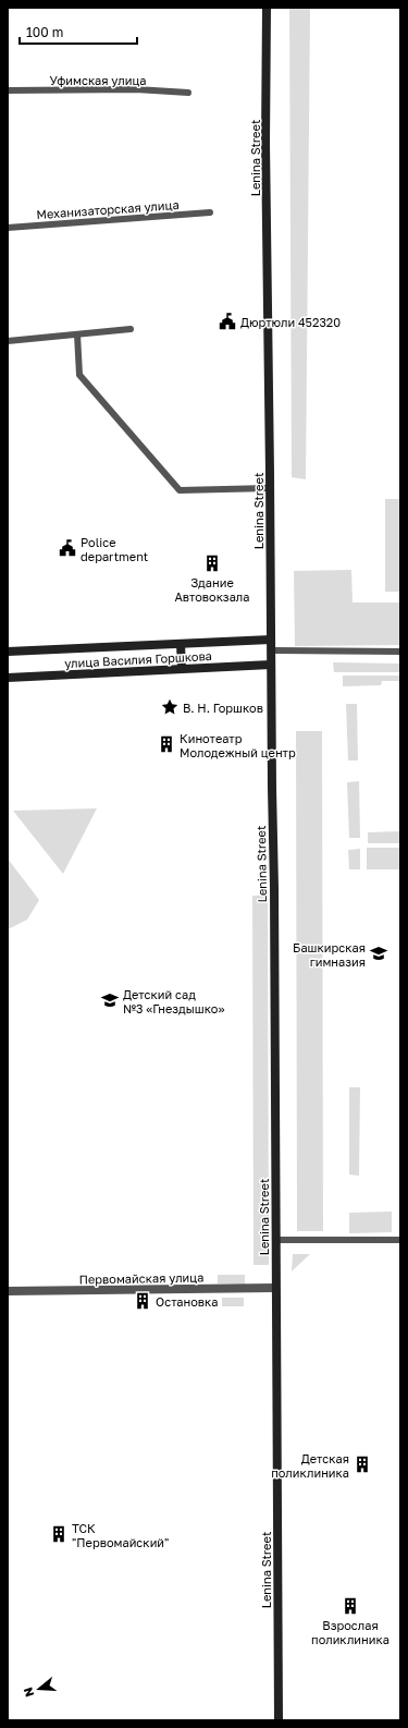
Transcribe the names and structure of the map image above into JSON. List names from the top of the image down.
{
  "streets": {
    "main road": ["Lenina Street", "улица Василия Горшкова"],
    "street": ["Уфимская улица", "Механизаторская улица", "Первомайская улица"]
  },
  "crossings": [
    ["Lenina Street", "улица Василия Горшкова"],
    ["Lenina Street", "Первомайская улица"]
  ],
  "places": {
    "public building": ["Дюртюли 452320", "Police department"],
    "building": [
      "Здание Автовокзала",
      "Кинотеатр Молодежный центр",
      "Остановка",
      "Детская поликлиника",
      "ТСК \"Первомайский\"",
      "Взрослая поликлиника"
    ],
    "place": ["В. Н. Горшков"],
    "school or university": ["Башкирская гимназия", "Детский сад №3 «Гнездышко»"]
  },
  "scale_bar": "100 m",
  "north": "left"
}
